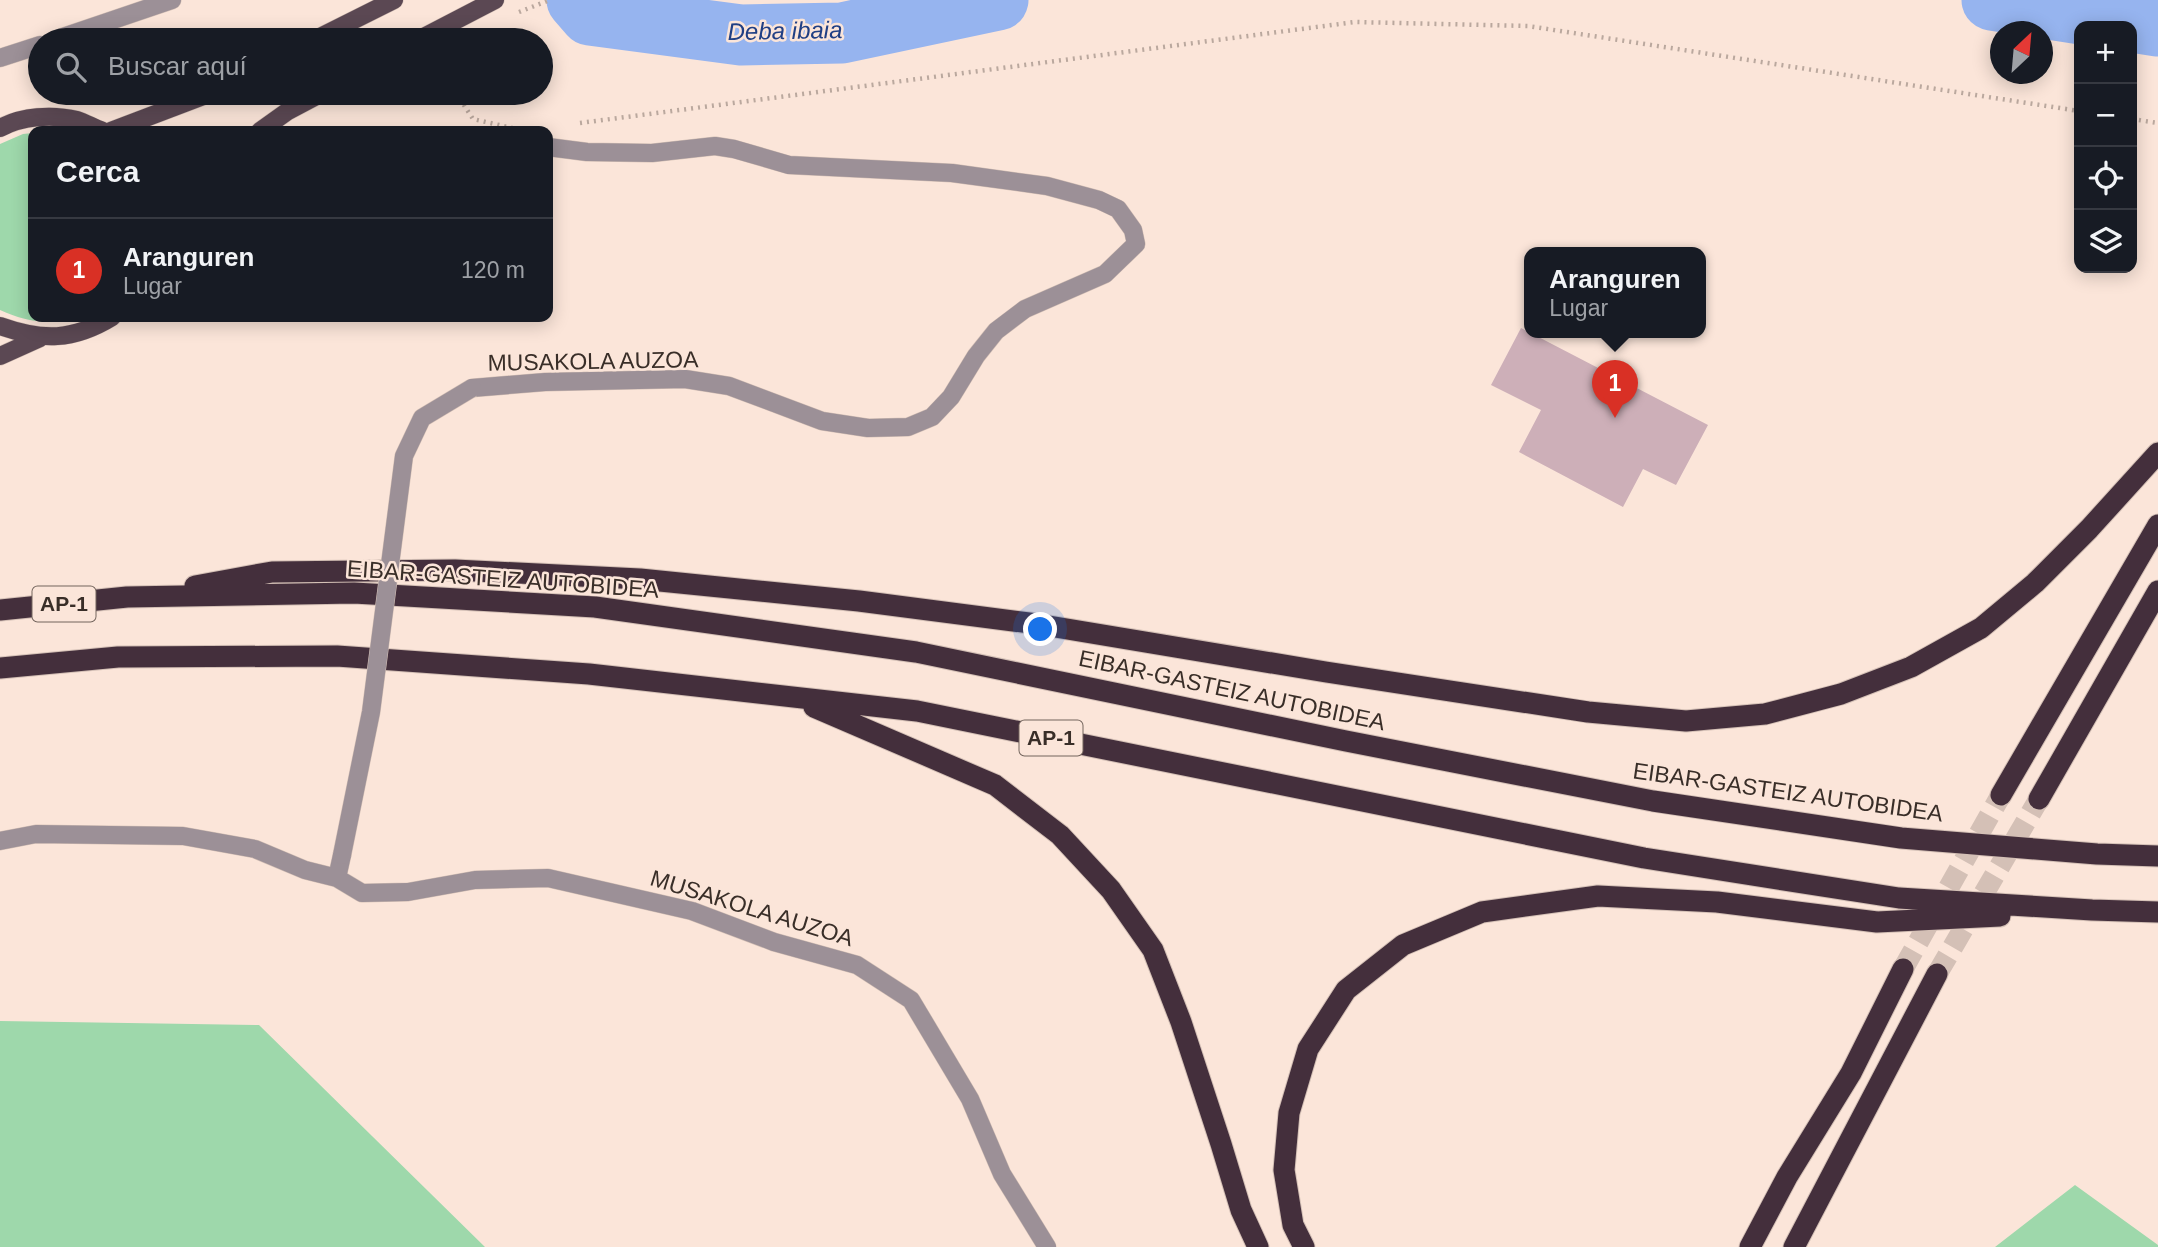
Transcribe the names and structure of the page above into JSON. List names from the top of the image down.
{
  "streets": {
    "highway": ["EIBAR-GASTEIZ AUTOBIDEA", "AP-1"],
    "street": ["MUSAKOLA AUZOA"]
  },
  "water": ["Deba ibaia"],
  "north": "top right",
  "page": {
    "map_buttons": ["+", "−"],
    "search": "Buscar aquí",
    "heading": "Cerca",
    "list": [
      {
        "mark": "1",
        "name": "Aranguren",
        "note": "Lugar",
        "value": "120 m"
      }
    ],
    "popup": ["Aranguren", "Lugar"],
    "pins": "1"
  }
}
